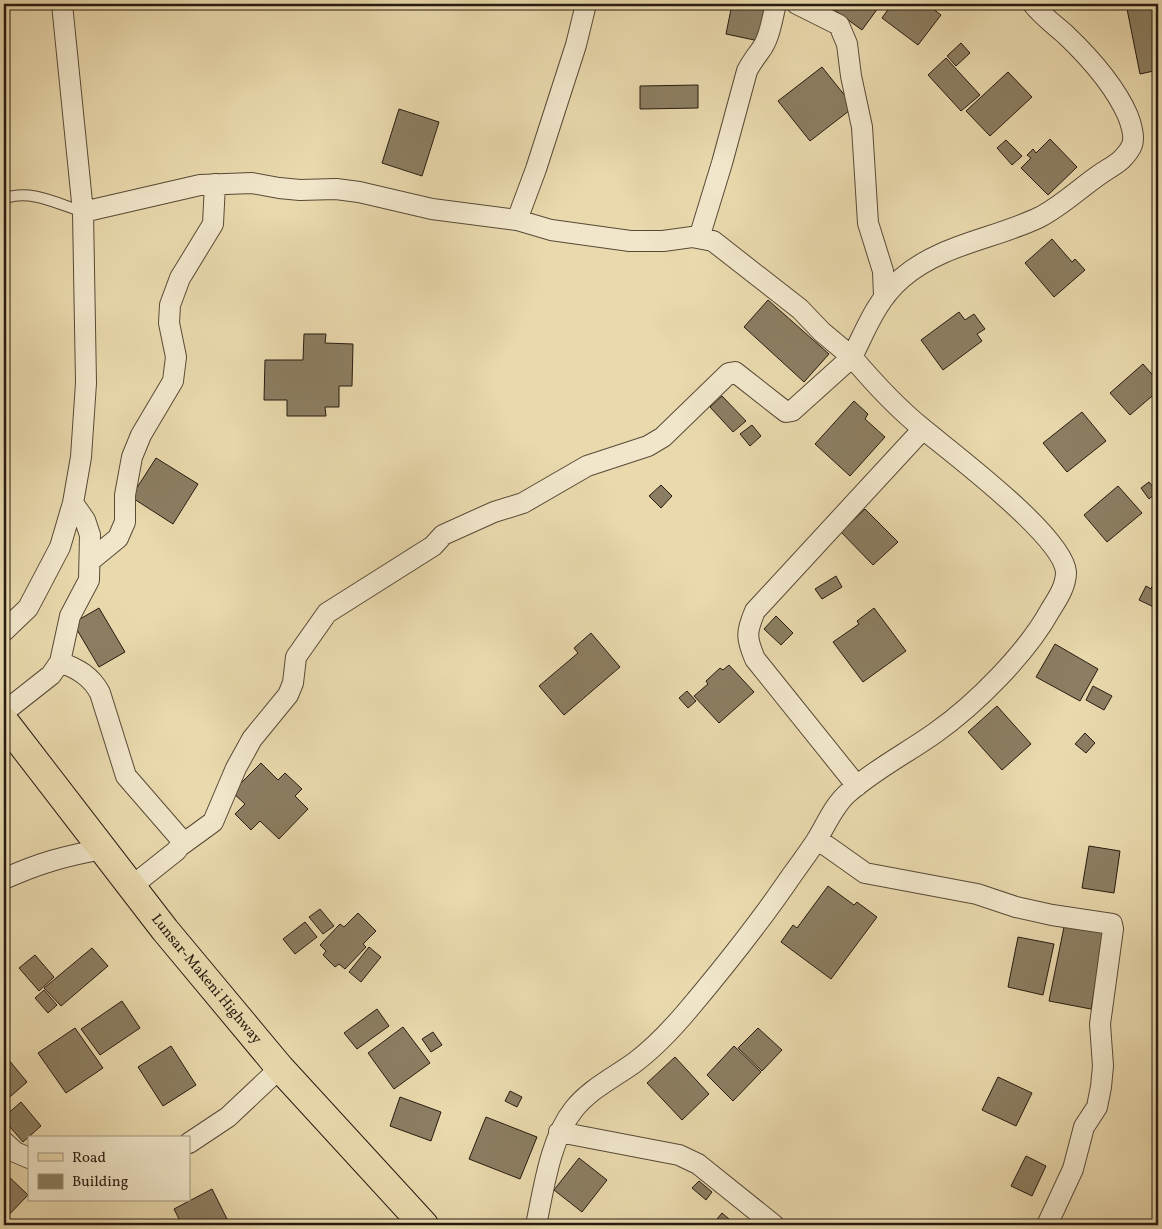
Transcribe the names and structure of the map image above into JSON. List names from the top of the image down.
{
  "streets": {
    "main road": ["Lunsar-Makeni Highway"]
  },
  "legend": ["Road", "Building"]
}
